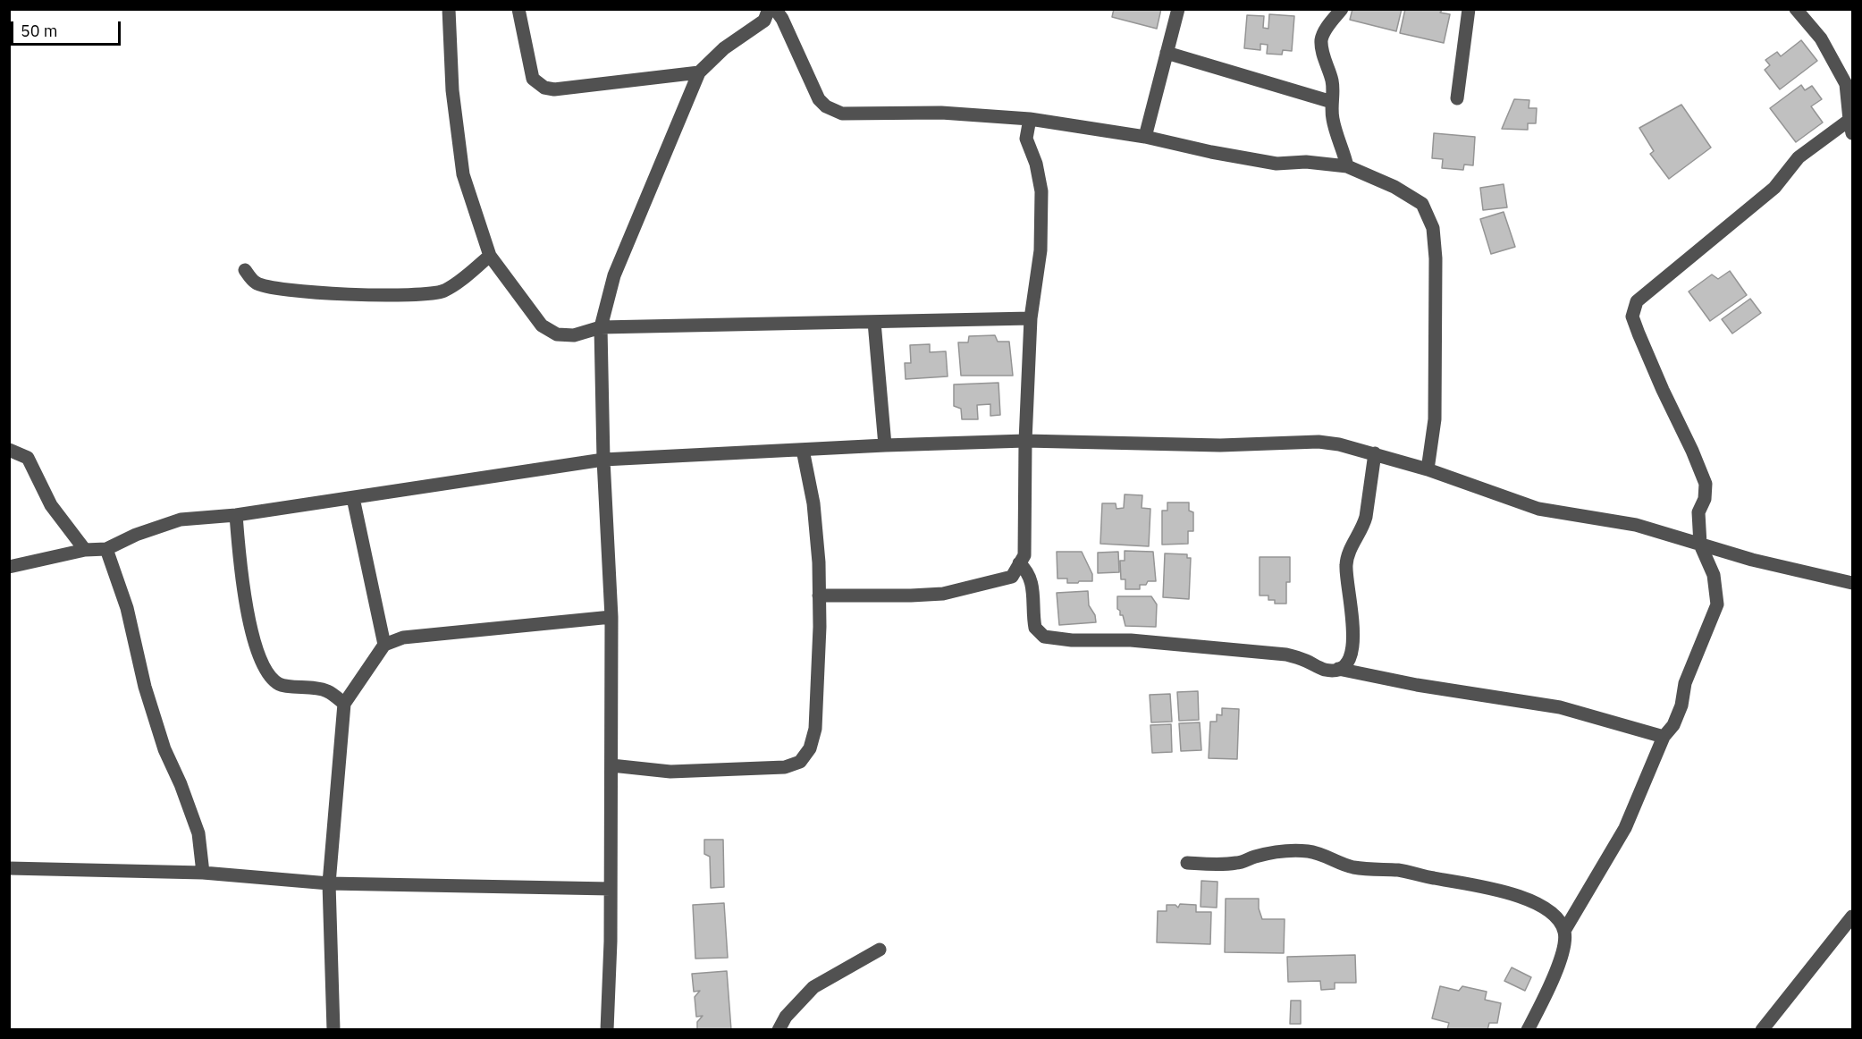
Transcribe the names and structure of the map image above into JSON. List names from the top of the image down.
{
  "scale_bar": "50 m"
}
